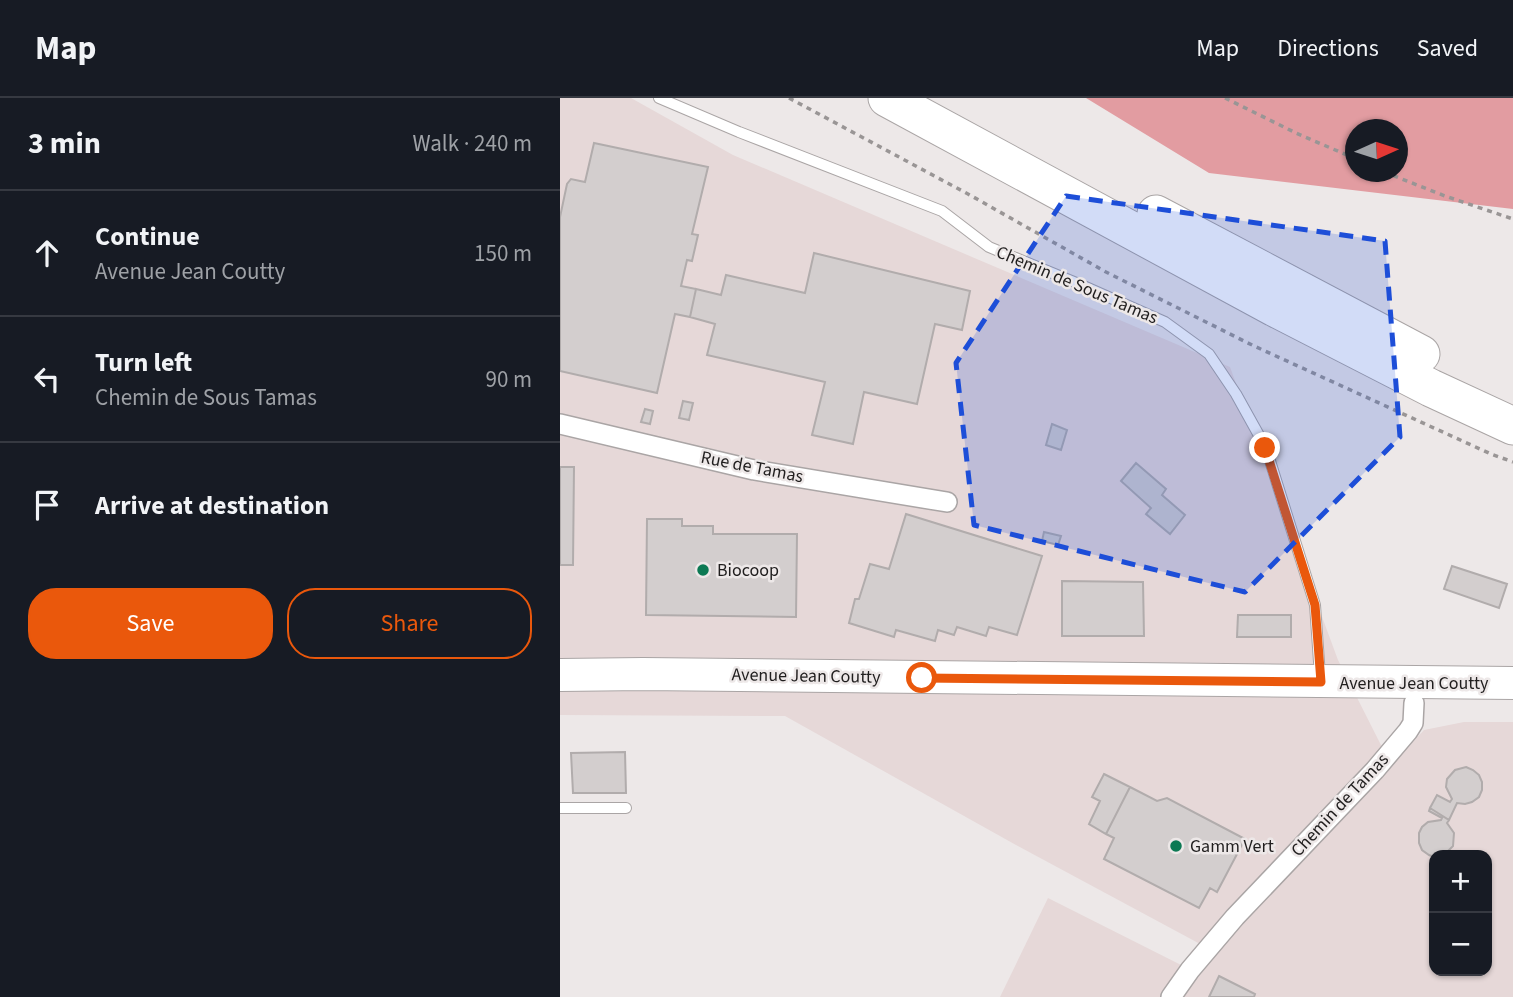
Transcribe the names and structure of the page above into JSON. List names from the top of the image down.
{
  "streets": {
    "main road": ["Avenue Jean Coutty"],
    "street": ["Rue de Tamas", "Chemin de Tamas"],
    "lane": ["Chemin de Sous Tamas"]
  },
  "crossings": [
    ["Chemin de Sous Tamas", "Avenue Jean Coutty"],
    ["Avenue Jean Coutty", "Chemin de Tamas"]
  ],
  "places": ["Biocoop", "Gamm Vert"],
  "north": "right",
  "page": {
    "header": "Map",
    "nav": ["Map", "Directions", "Saved"],
    "heading": ["3 min", "Walk · 240 m"],
    "list": [
      ["Continue", "Avenue Jean Coutty", "150 m"],
      ["Turn left", "Chemin de Sous Tamas", "90 m"],
      "Arrive at destination"
    ],
    "buttons": ["Save", "Share"],
    "map_buttons": ["+", "−"]
  }
}
